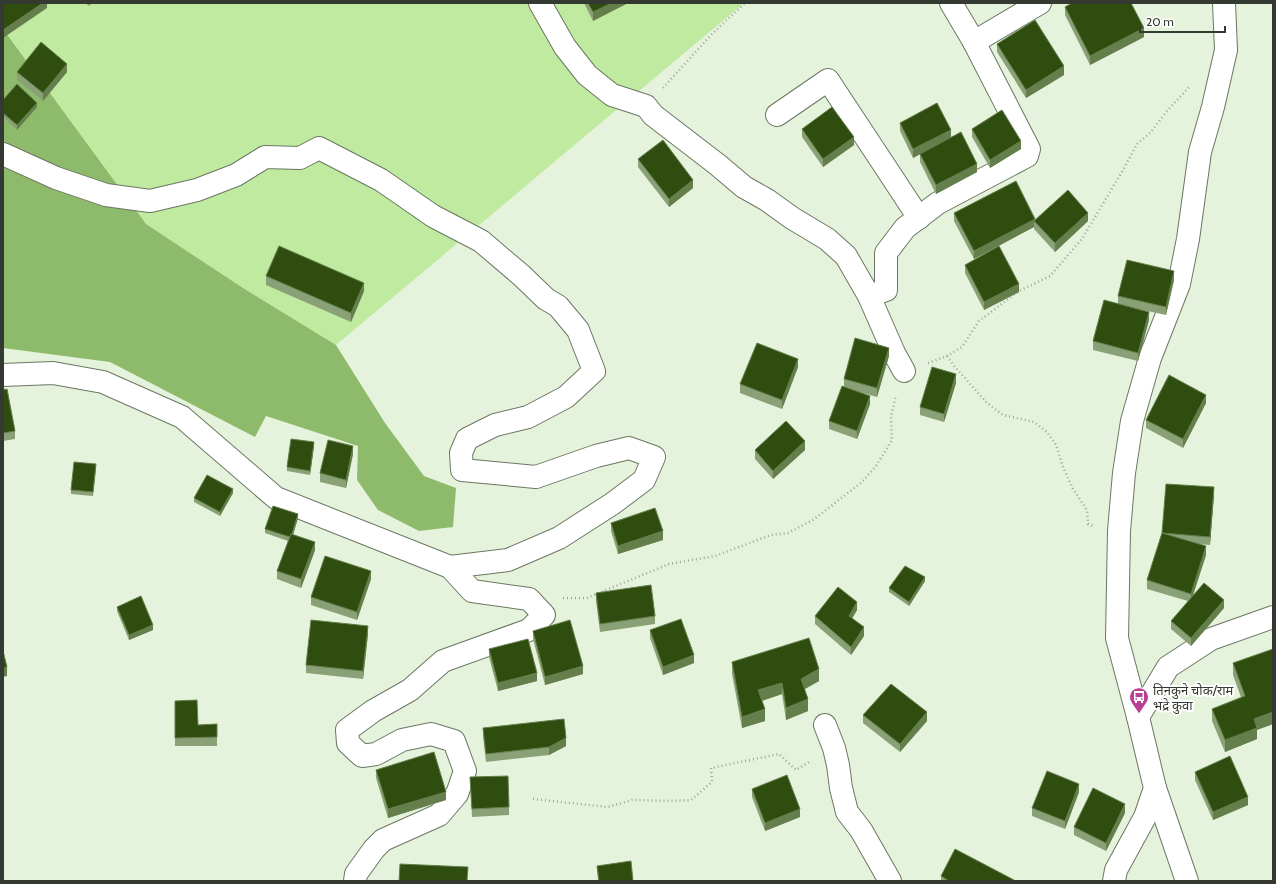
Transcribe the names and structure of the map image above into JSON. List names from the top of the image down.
{
  "places": {
    "bus stop": ["तिनकुने चोक/राम भद्रे कुवा"]
  },
  "scale_bar": "20 m"
}
